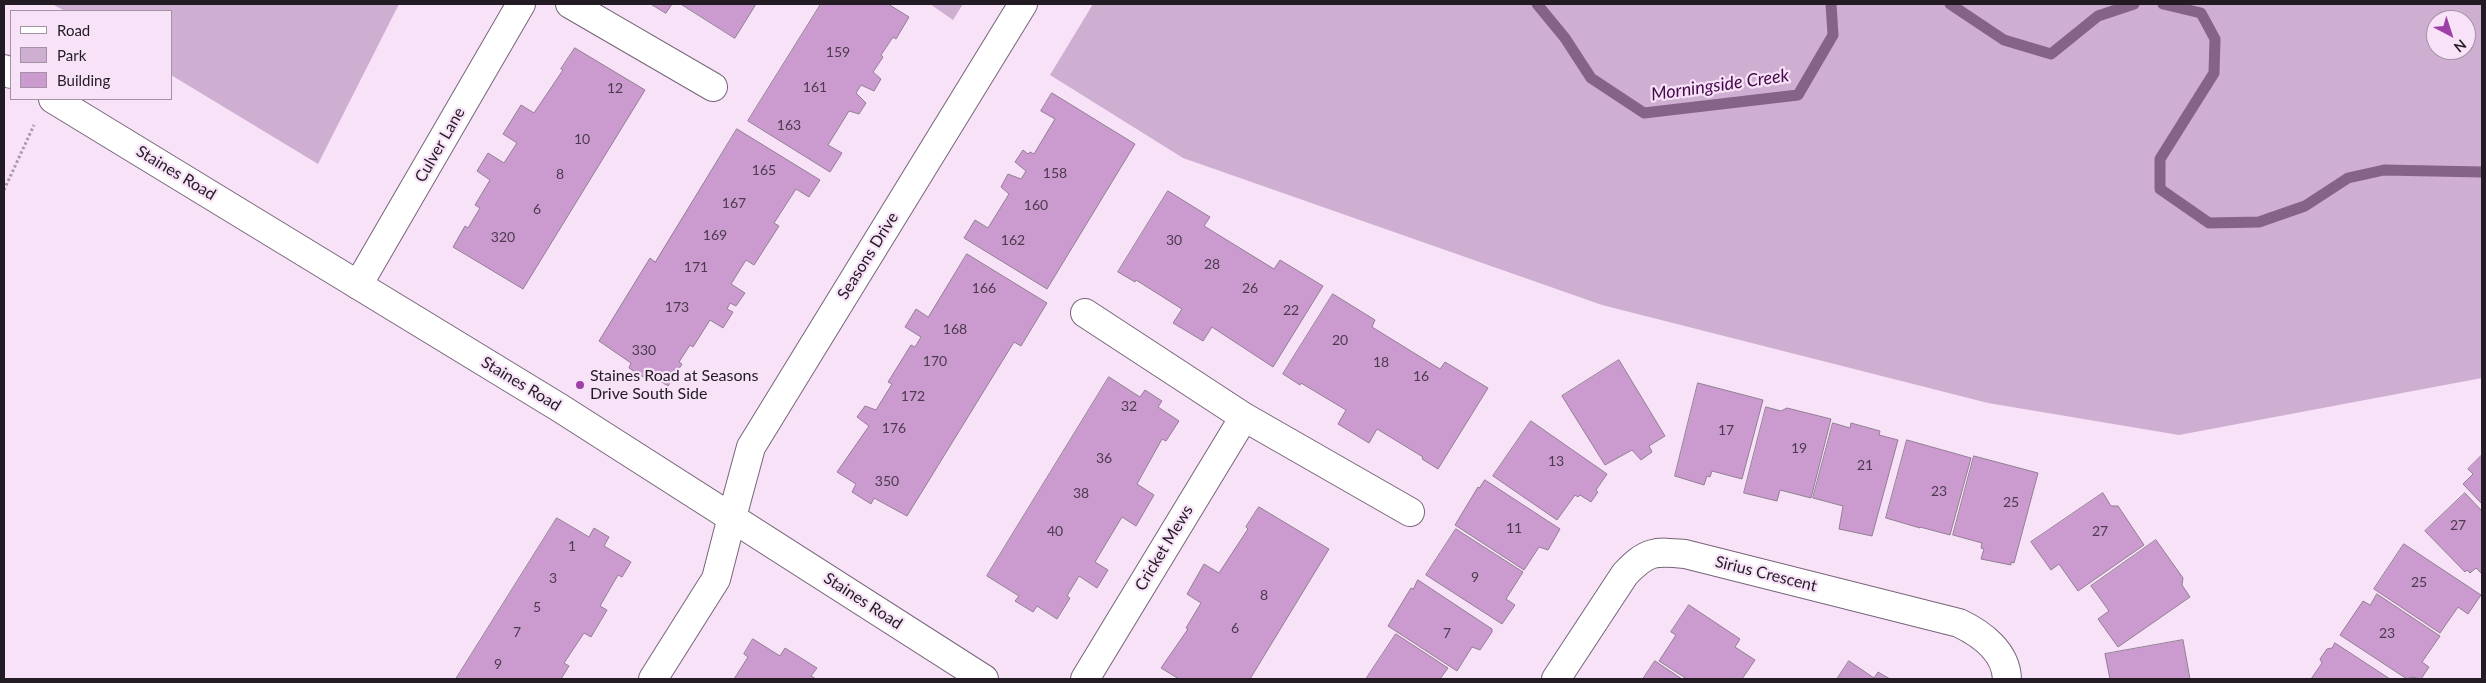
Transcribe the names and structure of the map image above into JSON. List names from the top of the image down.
{
  "streets": {
    "street": [
      "Culver Lane",
      "Staines Road",
      "Seasons Drive",
      "Cricket Mews",
      "Sirius Crescent"
    ]
  },
  "crossings": [
    ["Culver Lane", "Staines Road"],
    ["Staines Road", "Seasons Drive"]
  ],
  "water": ["Morningside Creek"],
  "places": ["Staines Road at Seasons Drive South Side"],
  "house_numbers": [
    "159",
    "161",
    "12",
    "163",
    "10",
    "165",
    "158",
    "8",
    "167",
    "160",
    "6",
    "169",
    "320",
    "162",
    "30",
    "28",
    "171",
    "166",
    "26",
    "173",
    "22",
    "168",
    "20",
    "330",
    "170",
    "18",
    "16",
    "172",
    "32",
    "176",
    "17",
    "19",
    "36",
    "13",
    "21",
    "350",
    "23",
    "38",
    "25",
    "27",
    "11",
    "40",
    "27",
    "1",
    "9",
    "3",
    "25",
    "8",
    "5",
    "6",
    "7",
    "7",
    "23",
    "9"
  ],
  "legend": ["Road", "Park", "Building"],
  "north": "bottom right"
}
